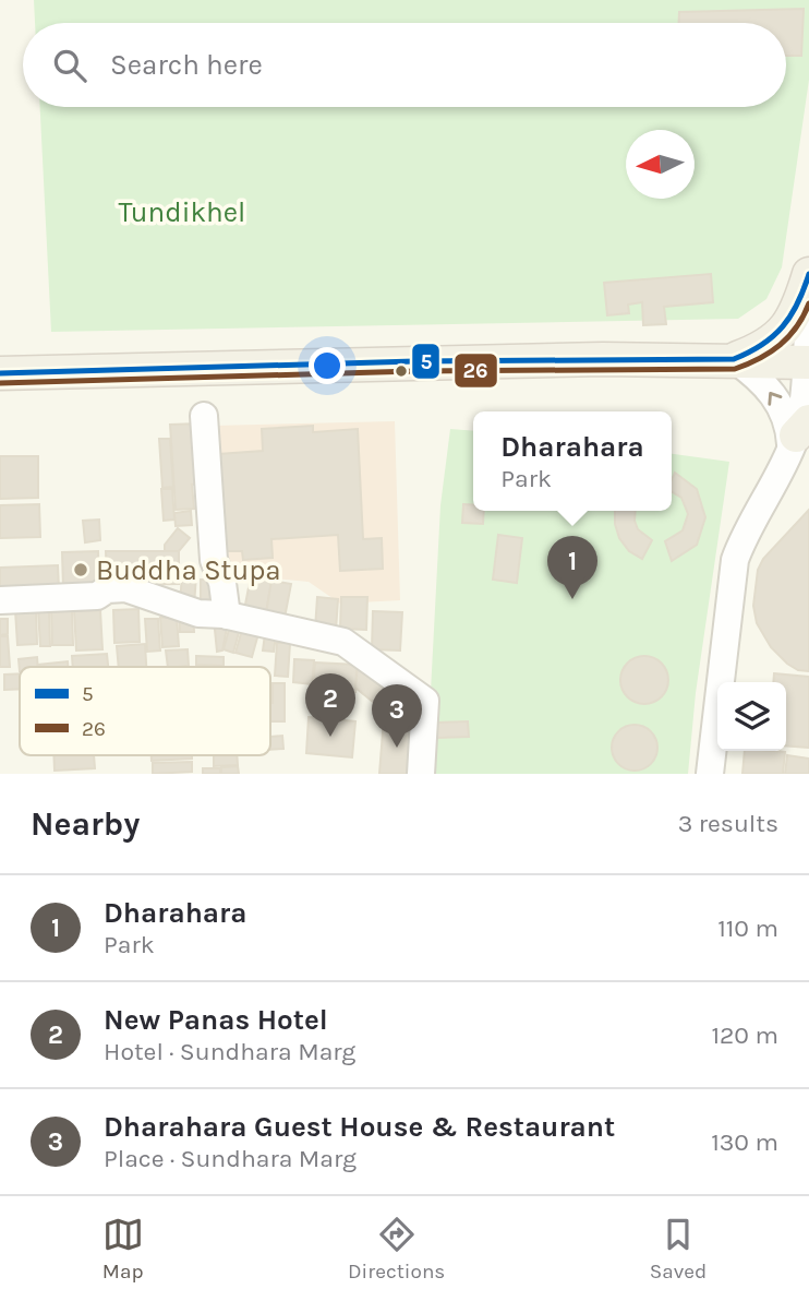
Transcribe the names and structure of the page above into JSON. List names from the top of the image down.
{
  "parks": ["Tundikhel"],
  "places": ["Buddha Stupa"],
  "lines": ["transit line 5", "transit line 26"],
  "legend": ["5", "26"],
  "north": "left",
  "page": {
    "search": "Search here",
    "popup": ["Dharahara", "Park"],
    "pins": ["1", "2", "3"],
    "heading": ["Nearby", "3 results"],
    "list": [
      {
        "mark": "1",
        "name": "Dharahara",
        "note": "Park",
        "value": "110 m"
      },
      {
        "mark": "2",
        "name": "New Panas Hotel",
        "note": "Hotel · Sundhara Marg",
        "value": "120 m"
      },
      {
        "mark": "3",
        "name": "Dharahara Guest House & Restaurant",
        "note": "Place · Sundhara Marg",
        "value": "130 m"
      }
    ],
    "nav": ["Map", "Directions", "Saved"]
  }
}
